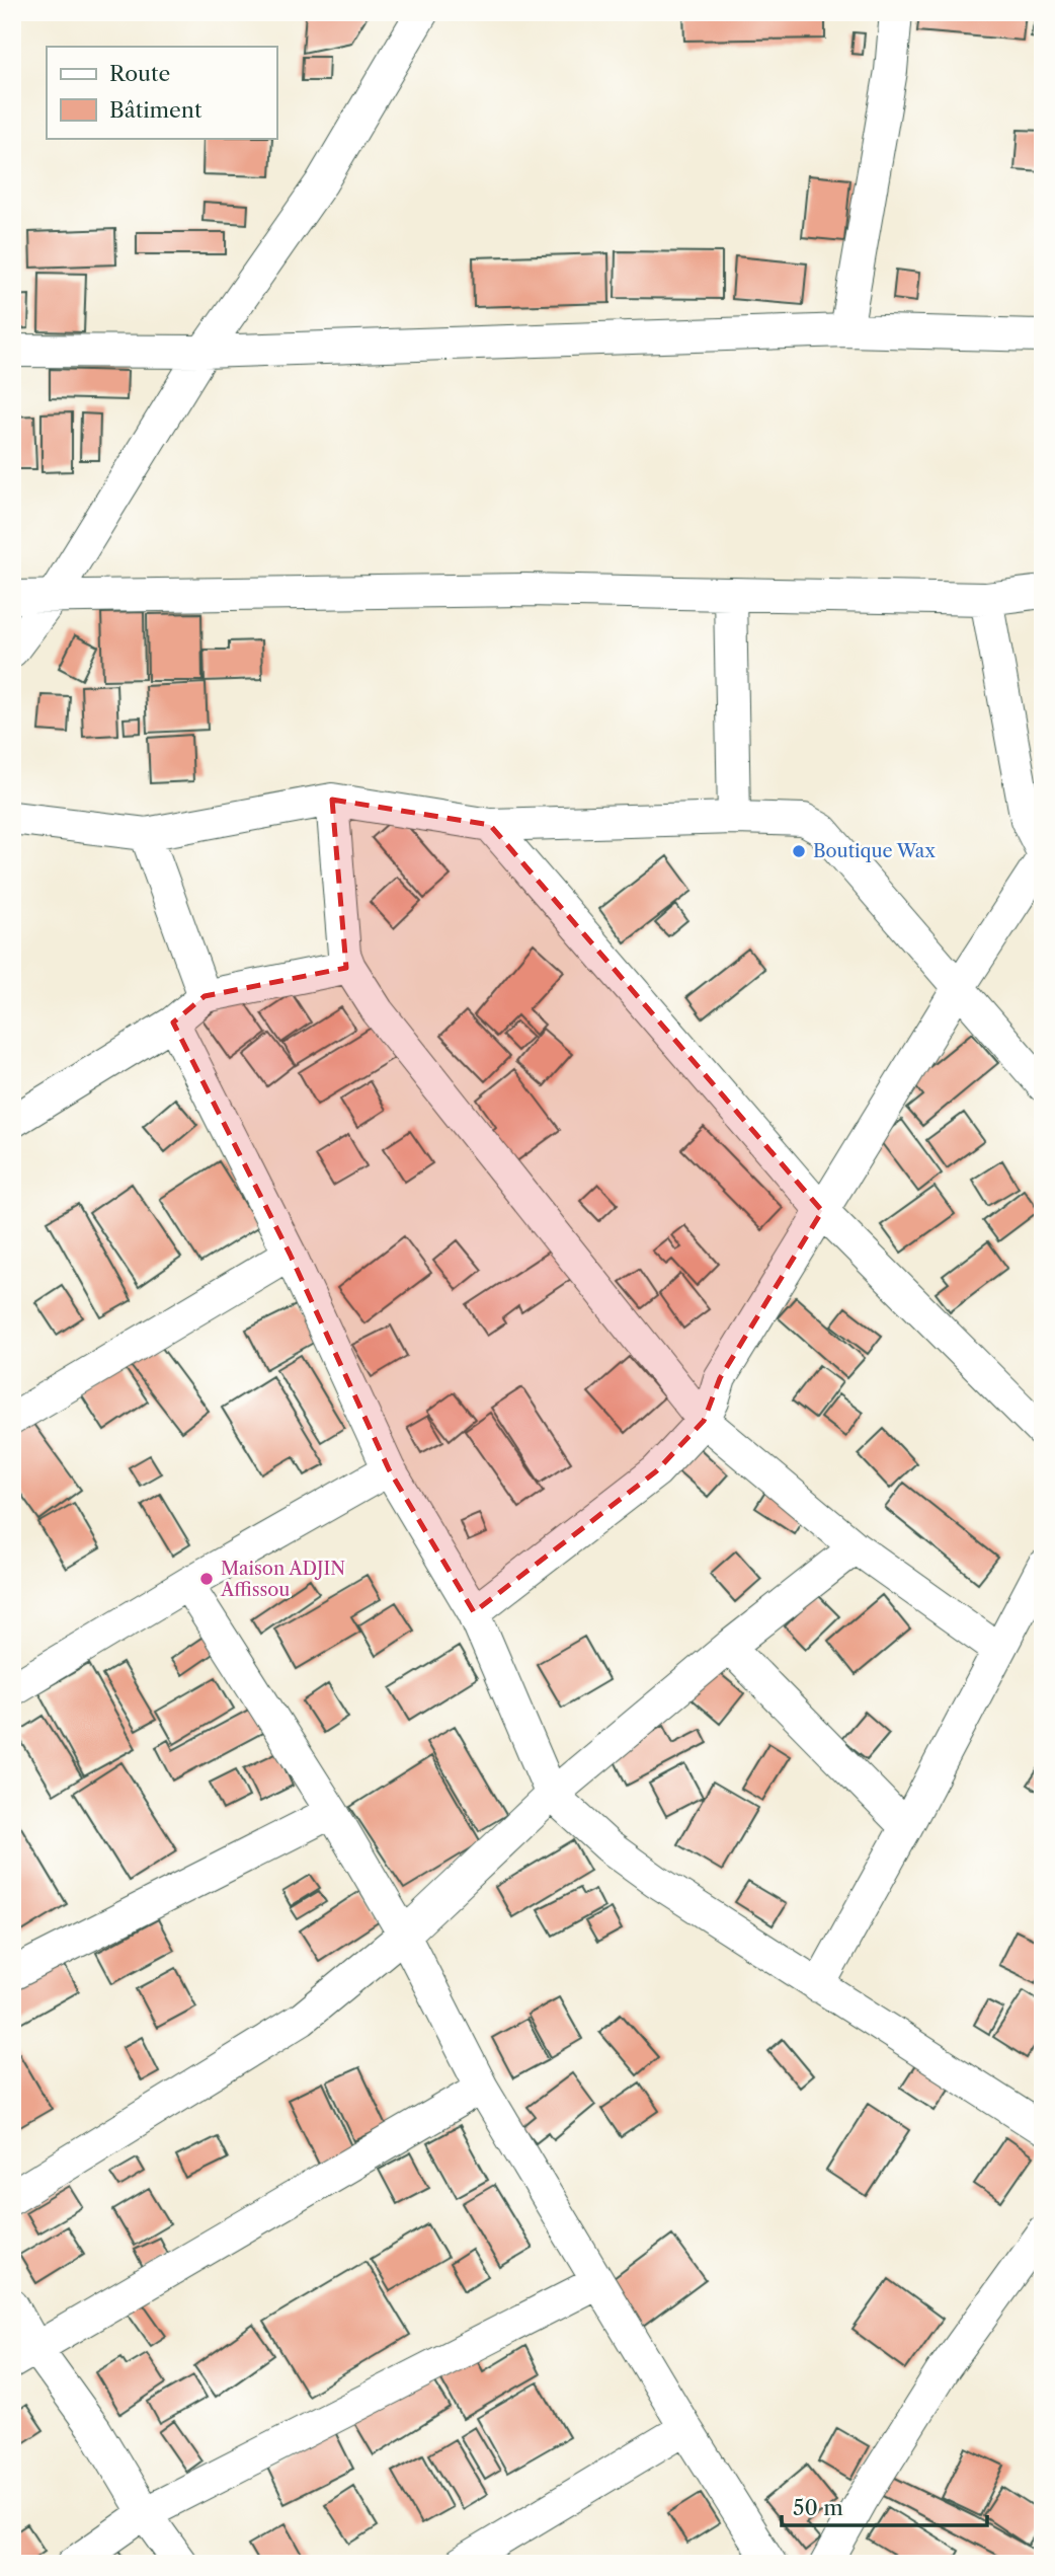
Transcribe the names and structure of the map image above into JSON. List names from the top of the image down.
{
  "places": ["Boutique Wax", "Maison ADJIN Affissou"],
  "legend": ["Route", "Bâtiment"],
  "scale_bar": "50 m"
}
